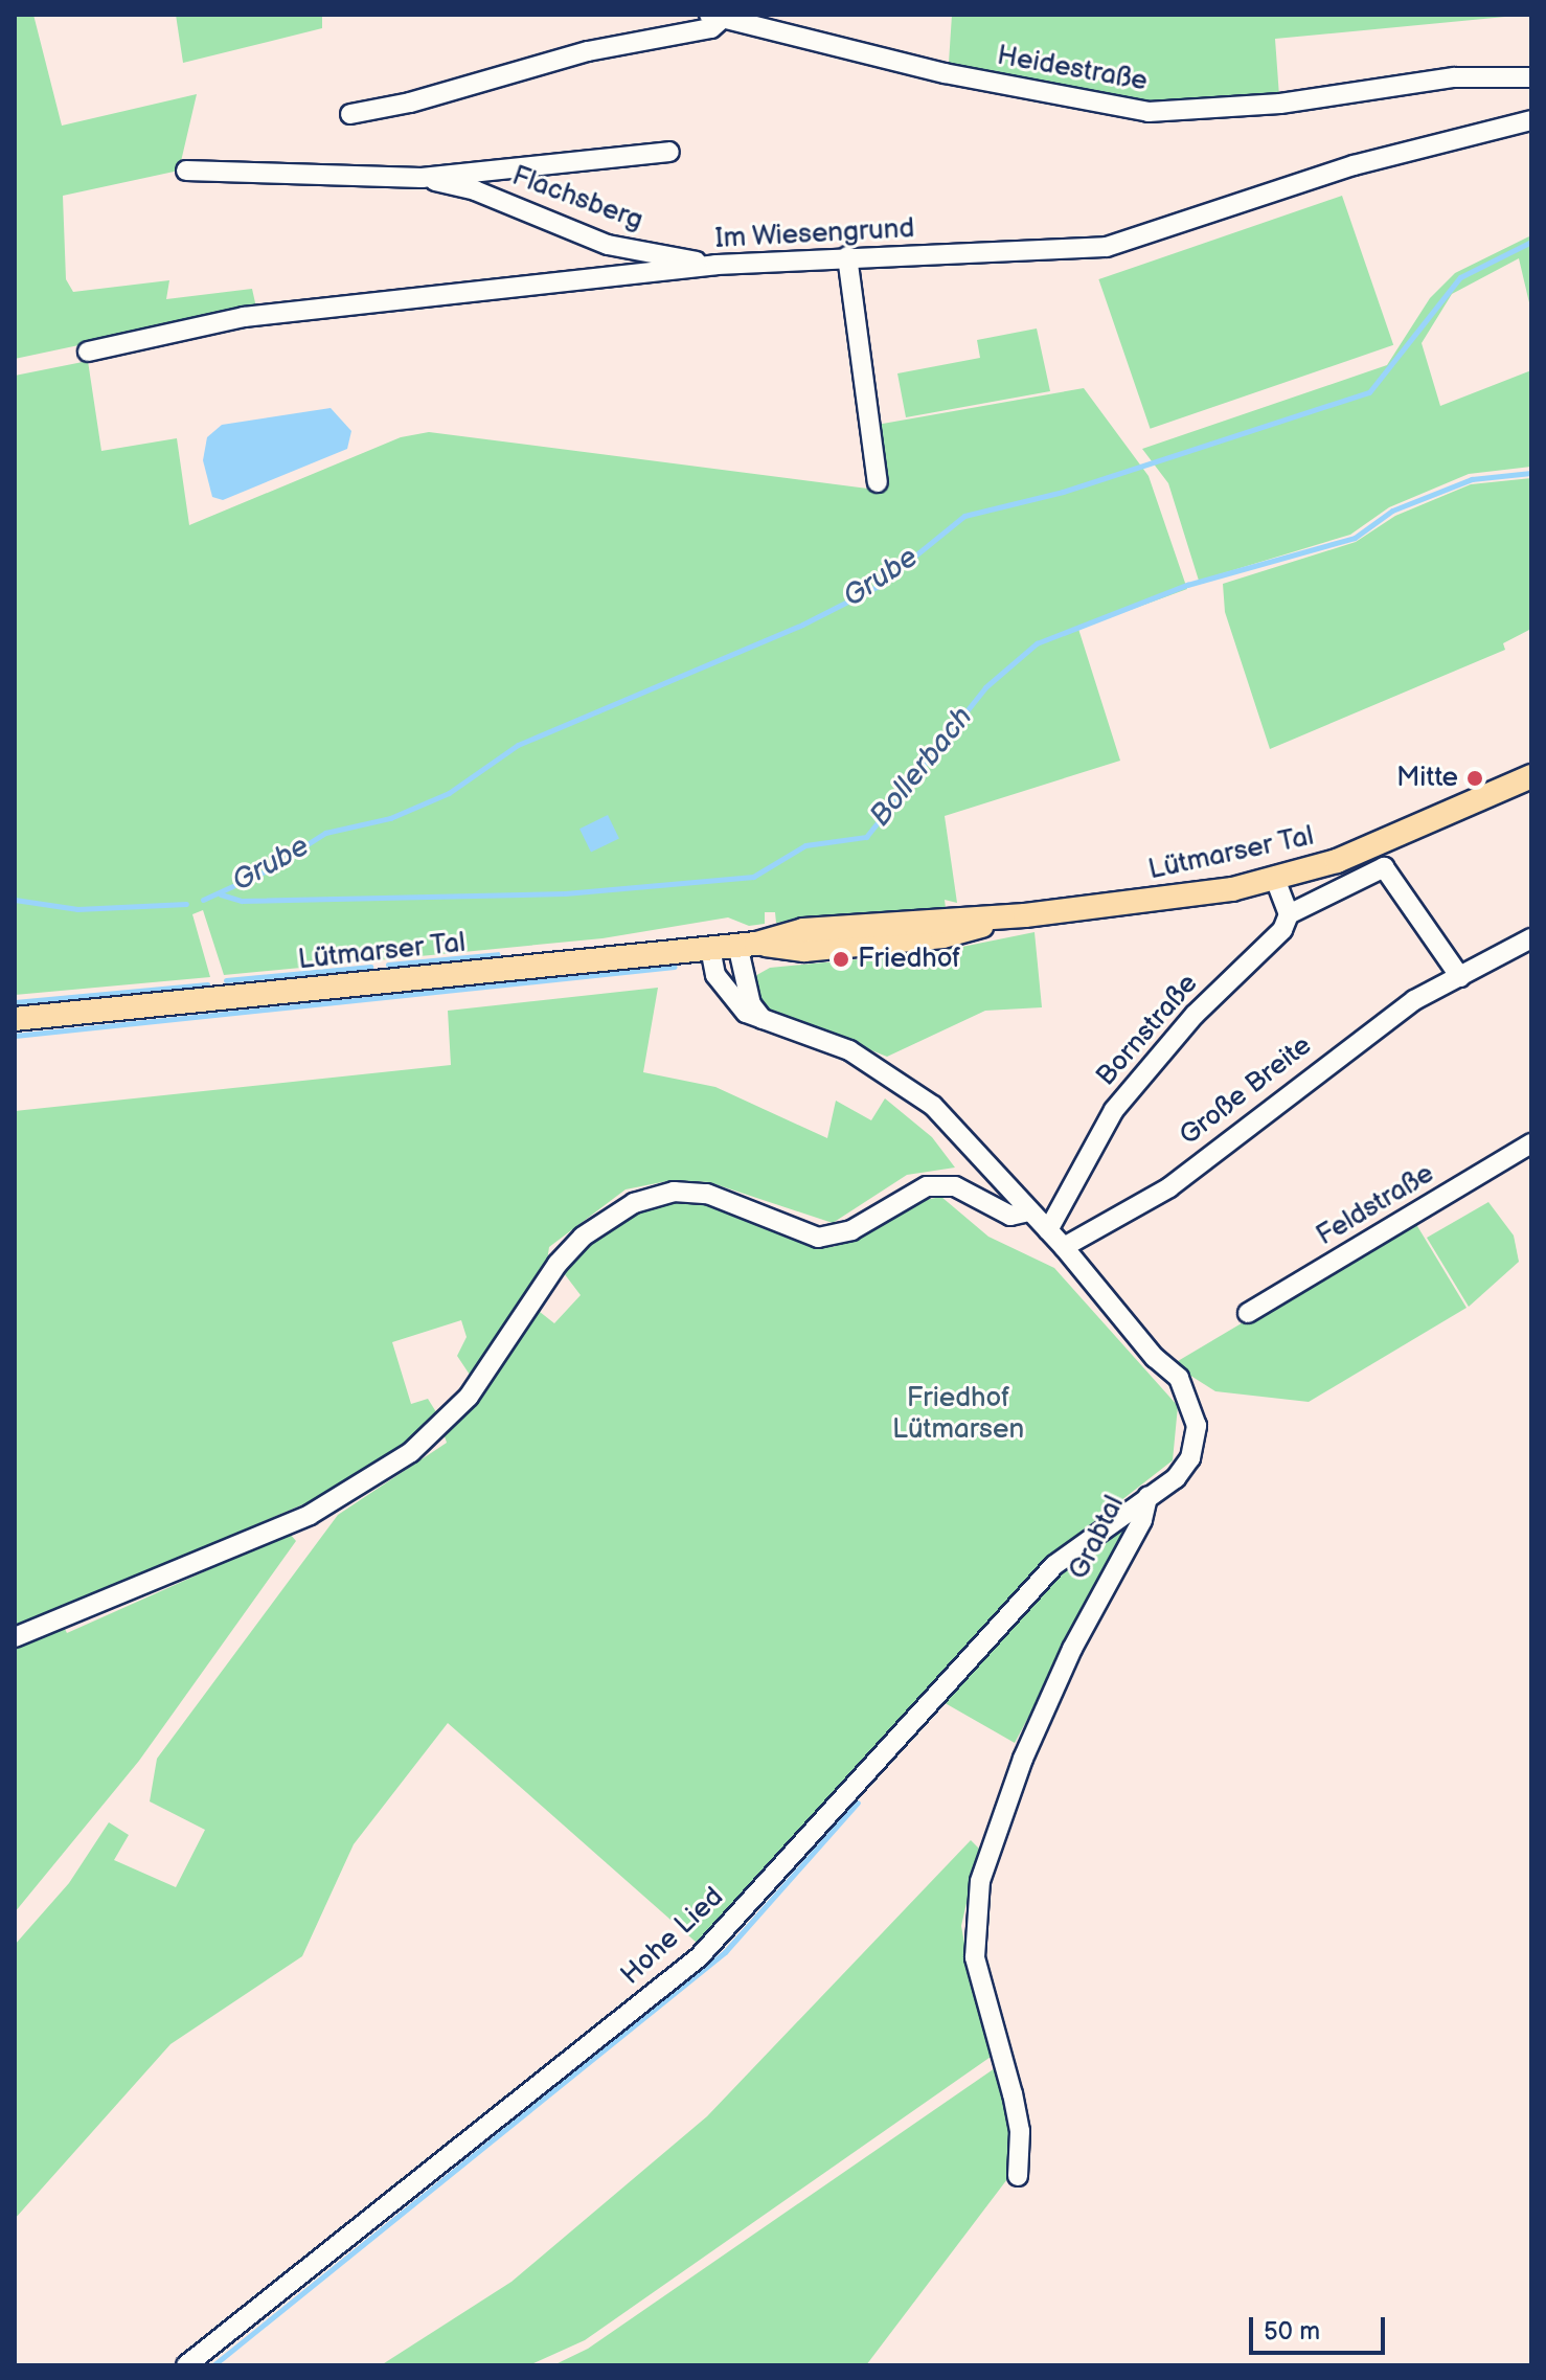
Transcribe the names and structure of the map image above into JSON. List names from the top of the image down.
{
  "streets": {
    "main road": ["Lütmarser Tal"],
    "street": [
      "Heidestraße",
      "Flachsberg",
      "Im Wiesengrund",
      "Bornstraße",
      "Große Breite",
      "Feldstraße",
      "Grabtal",
      "Hohe Lied"
    ]
  },
  "crossings": [
    ["Flachsberg", "Im Wiesengrund"],
    ["Lütmarser Tal", "Grabtal"],
    ["Bornstraße", "Grabtal"],
    ["Große Breite", "Grabtal"],
    ["Grabtal", "Hohe Lied"]
  ],
  "water": ["Grube", "Bollerbach"],
  "parks": ["Friedhof Lütmarsen"],
  "places": ["Mitte", "Friedhof"],
  "scale_bar": "50 m"
}
